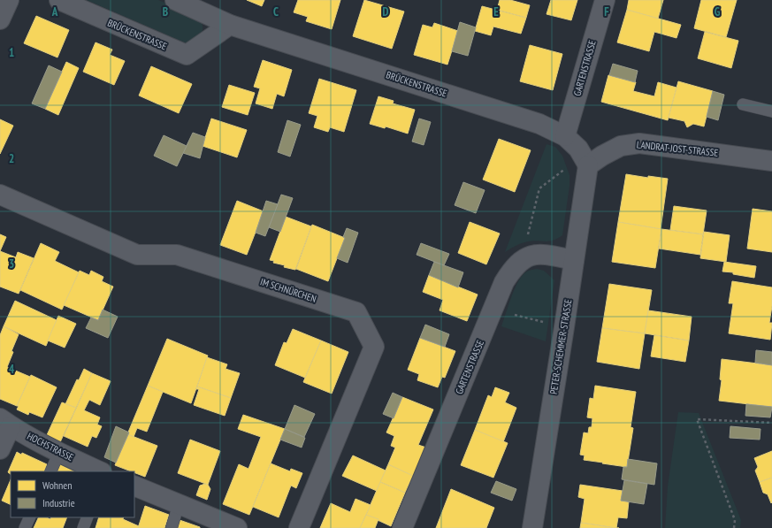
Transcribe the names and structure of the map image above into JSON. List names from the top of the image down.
{
  "streets": {
    "street": [
      "BRÜCKENSTRASSE",
      "GARTENSTRASSE",
      "LANDRAT-JOST-STRASSE",
      "IM SCHNÜRCHEN",
      "PETER-SCHEMMER-STRASSE",
      "HOCHSTRASSE"
    ]
  },
  "crossings": [
    ["BRÜCKENSTRASSE", "GARTENSTRASSE"],
    ["BRÜCKENSTRASSE", "LANDRAT-JOST-STRASSE"],
    ["BRÜCKENSTRASSE", "PETER-SCHEMMER-STRASSE"],
    ["GARTENSTRASSE", "PETER-SCHEMMER-STRASSE"],
    ["LANDRAT-JOST-STRASSE", "PETER-SCHEMMER-STRASSE"]
  ],
  "legend": ["Wohnen", "Industrie"],
  "grid": {
    "columns": [
      "A",
      "B",
      "C",
      "D",
      "E",
      "F",
      "G"
    ],
    "rows": [
      "1",
      "2",
      "3",
      "4"
    ]
  }
}
